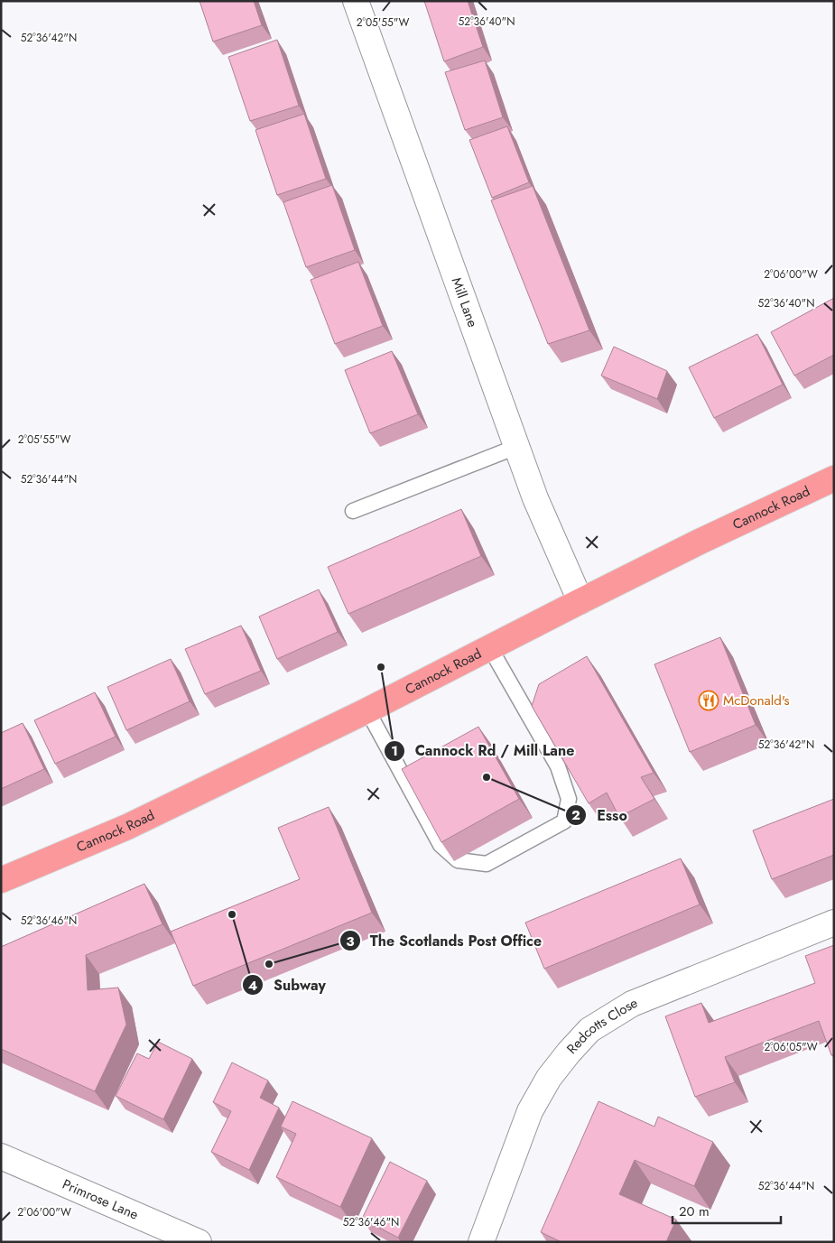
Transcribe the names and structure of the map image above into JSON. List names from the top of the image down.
{
  "streets": {
    "highway": ["Cannock Road"],
    "street": ["Mill Lane", "Redcotts Close", "Primrose Lane"]
  },
  "crossings": [
    ["Mill Lane", "Cannock Road"]
  ],
  "places": {
    "other": [
      "Cannock Rd / Mill Lane",
      "Esso",
      "Subway",
      "The Scotlands Post Office"
    ],
    "restaurant": ["McDonald's"]
  },
  "scale_bar": "20 m",
  "coordinates": [
    "52°36'40\"N",
    "2°05'55\"W",
    "52°36'42\"N",
    "2°06'00\"W",
    "52°36'44\"N",
    "52°36'46\"N",
    "2°06'05\"W"
  ]
}
